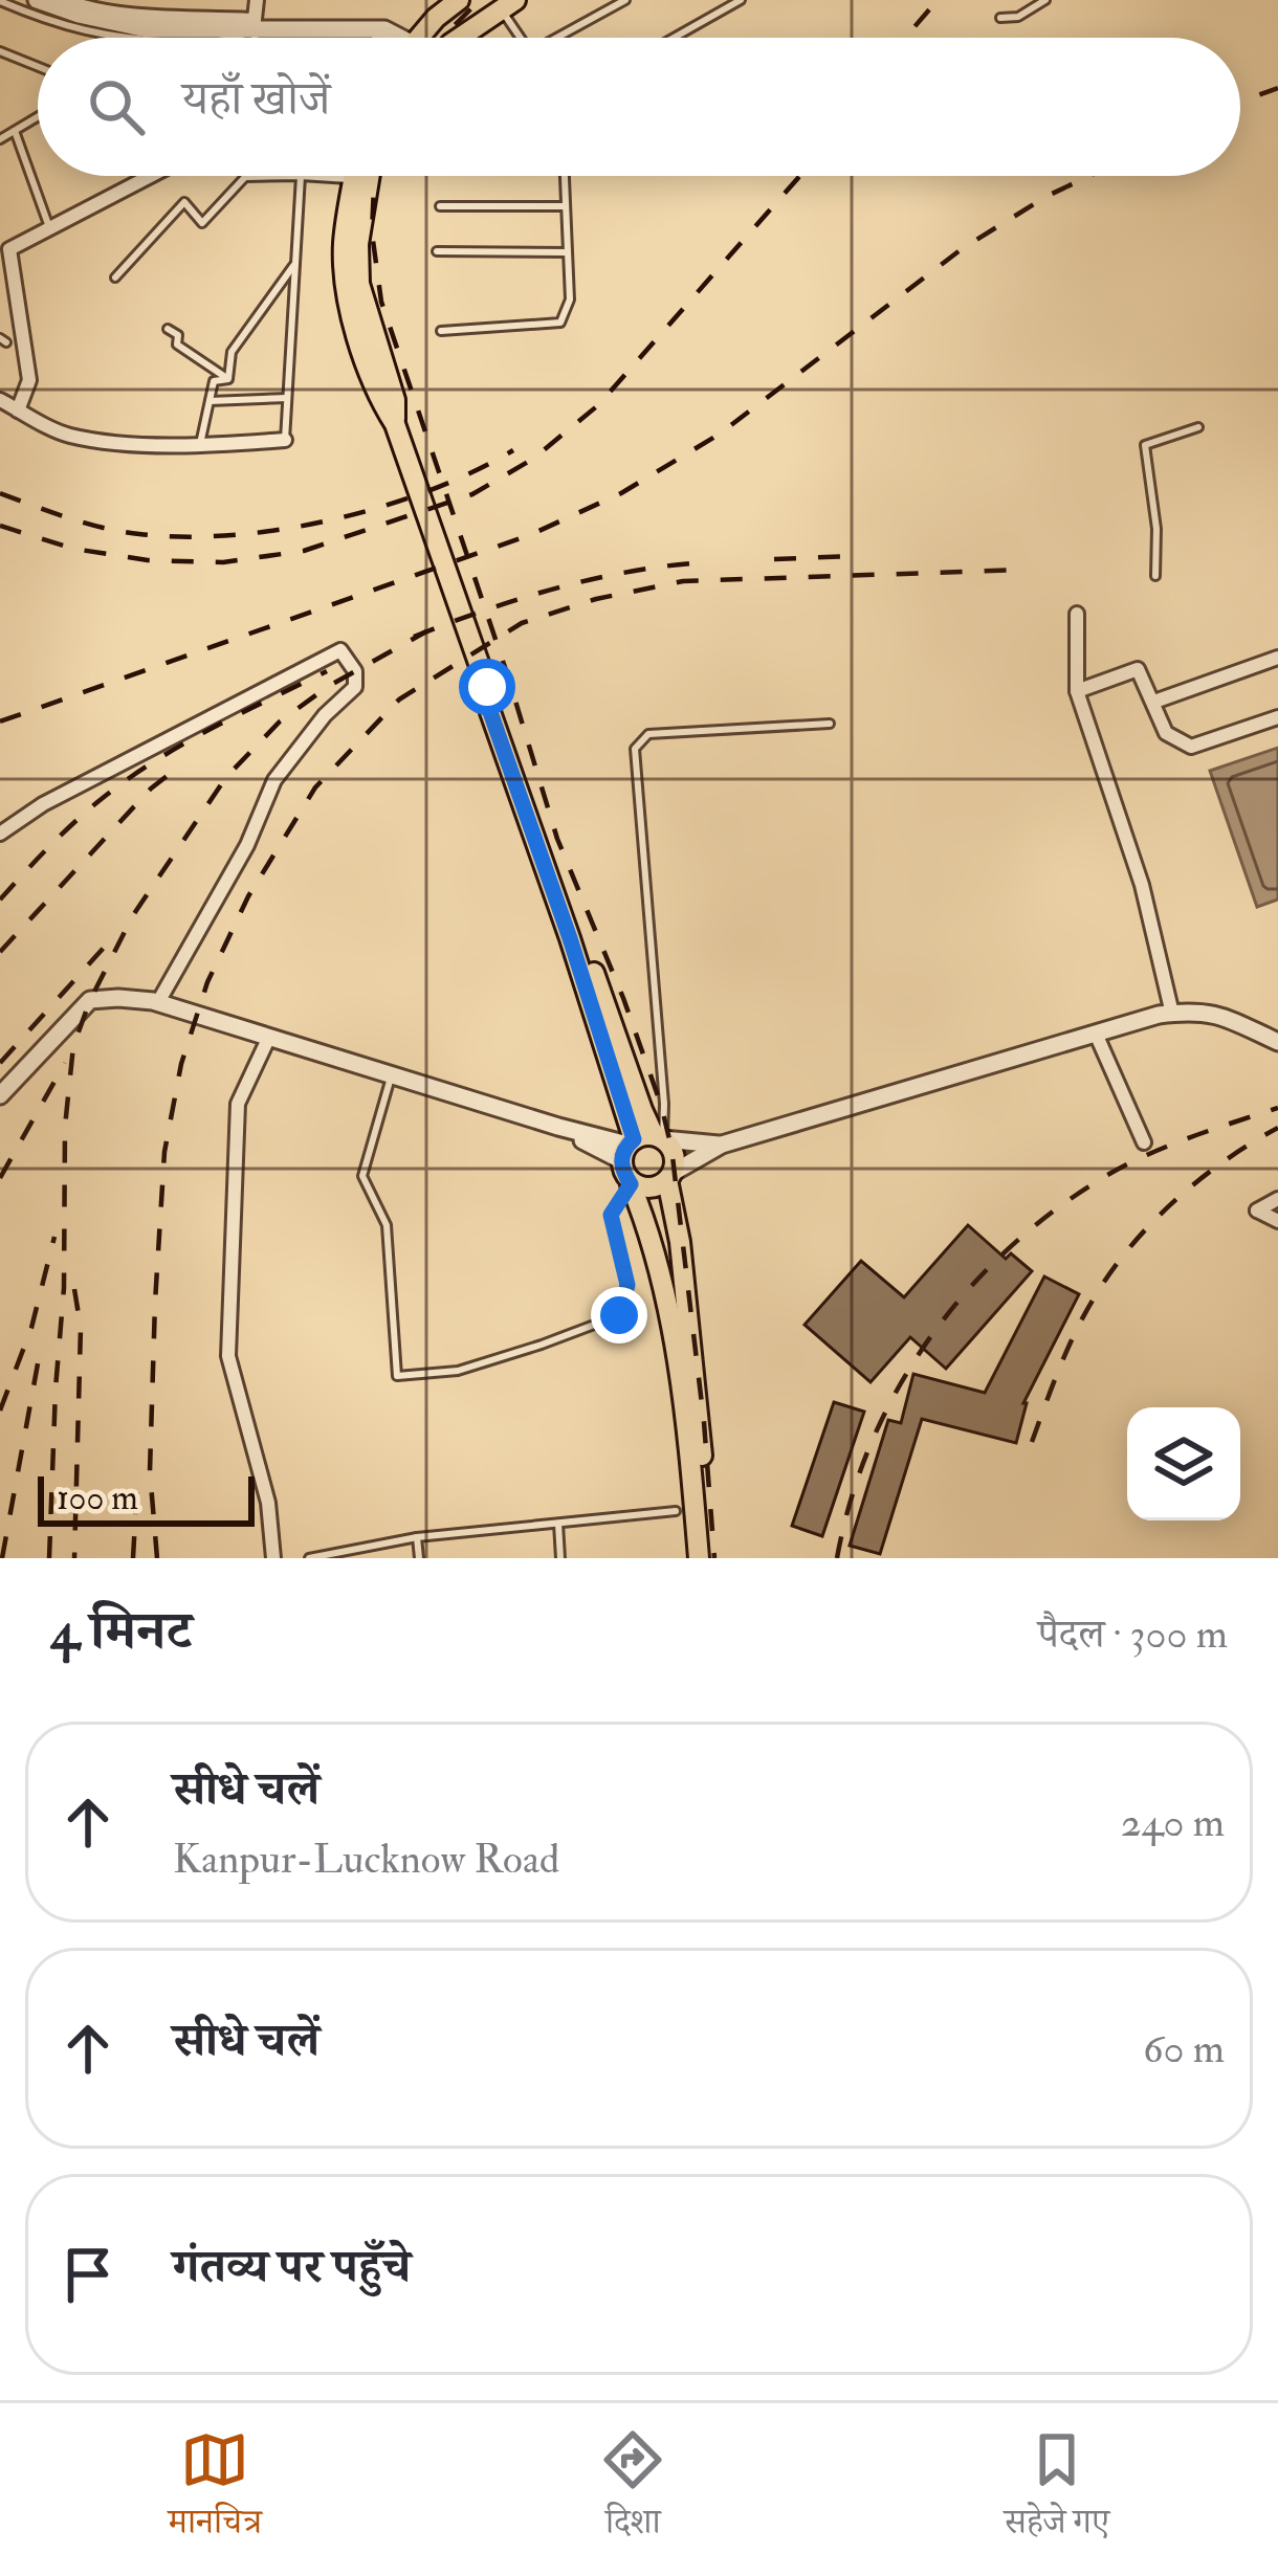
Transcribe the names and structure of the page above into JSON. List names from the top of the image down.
{
  "scale_bar": "100 m",
  "page": {
    "search": "यहाँ खोजें",
    "scale": "100 m",
    "heading": ["4 मिनट", "पैदल · 300 m"],
    "list": [
      ["सीधे चलें", "Kanpur-Lucknow Road", "240 m"],
      ["सीधे चलें", "60 m"],
      "गंतव्य पर पहुँचे"
    ],
    "nav": ["मानचित्र", "दिशा", "सहेजे गए"]
  }
}
